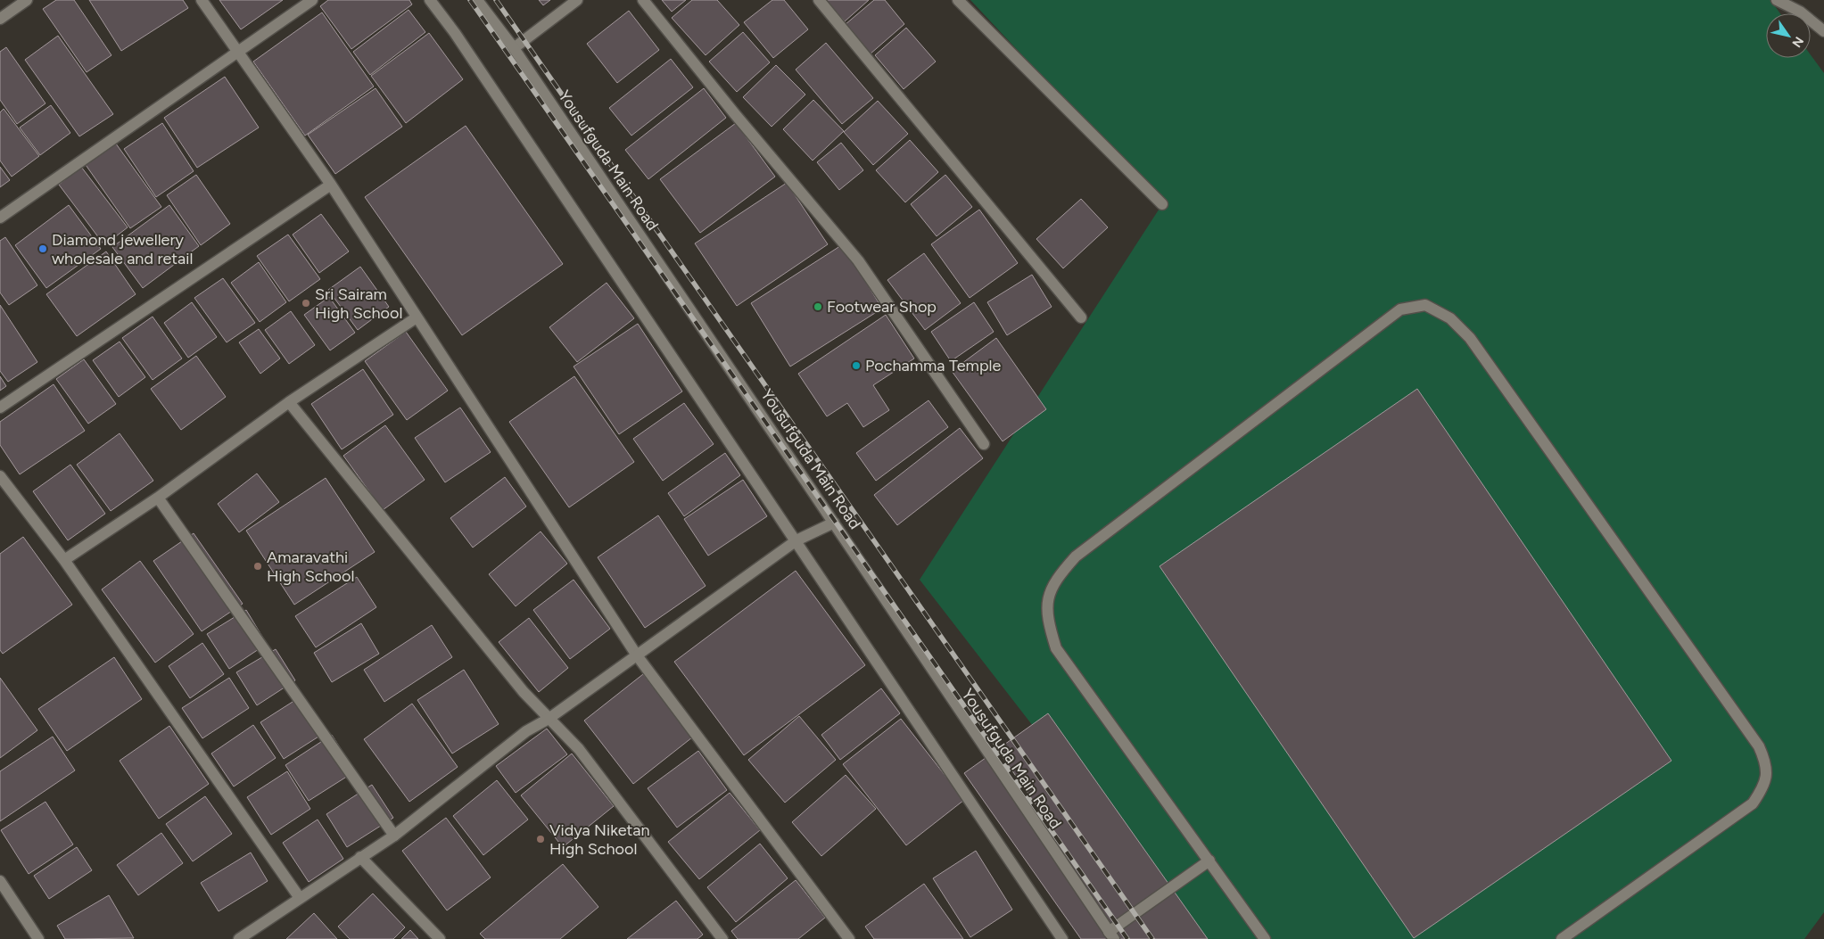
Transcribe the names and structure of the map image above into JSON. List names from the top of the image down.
{
  "streets": {
    "street": ["Yousufguda Main Road"]
  },
  "places": [
    "Diamond jewellery wholesale and retail",
    "Sri Sairam High School",
    "Footwear Shop",
    "Pochamma Temple",
    "Amaravathi High School",
    "Vidya Niketan High School"
  ],
  "north": "bottom right"
}
